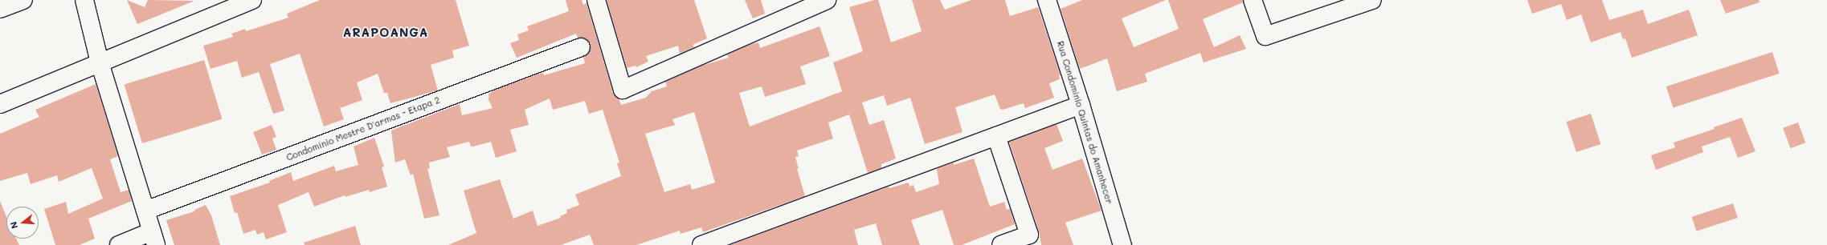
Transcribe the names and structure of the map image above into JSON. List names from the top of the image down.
{
  "streets": {
    "street": ["Rua Condomínio Quintas do Amanhecer", "Condomínio Mestre D'armas - Etapa 2"]
  },
  "districts": ["ARAPOANGA"],
  "north": "left"
}
